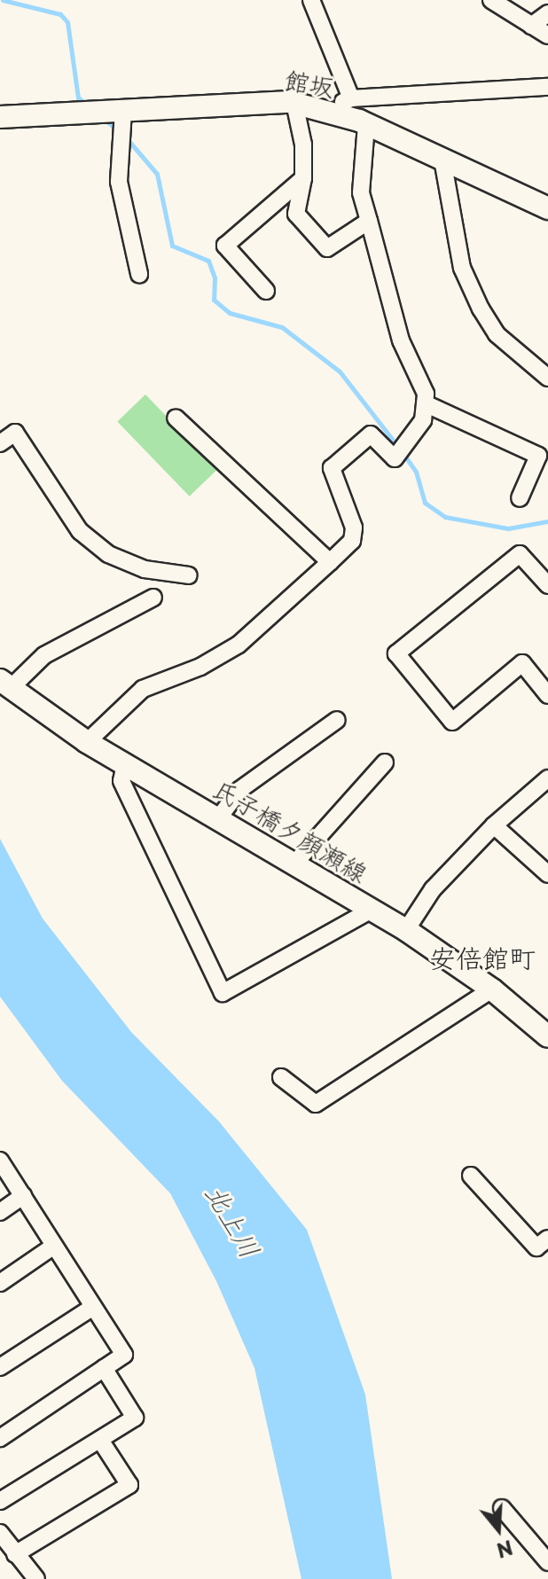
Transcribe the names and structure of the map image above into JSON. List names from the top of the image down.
{
  "streets": {
    "main road": ["館坂", "氏子橋夕顔瀬線"]
  },
  "districts": ["安倍館町"],
  "water": ["北上川"],
  "north": "bottom"
}
